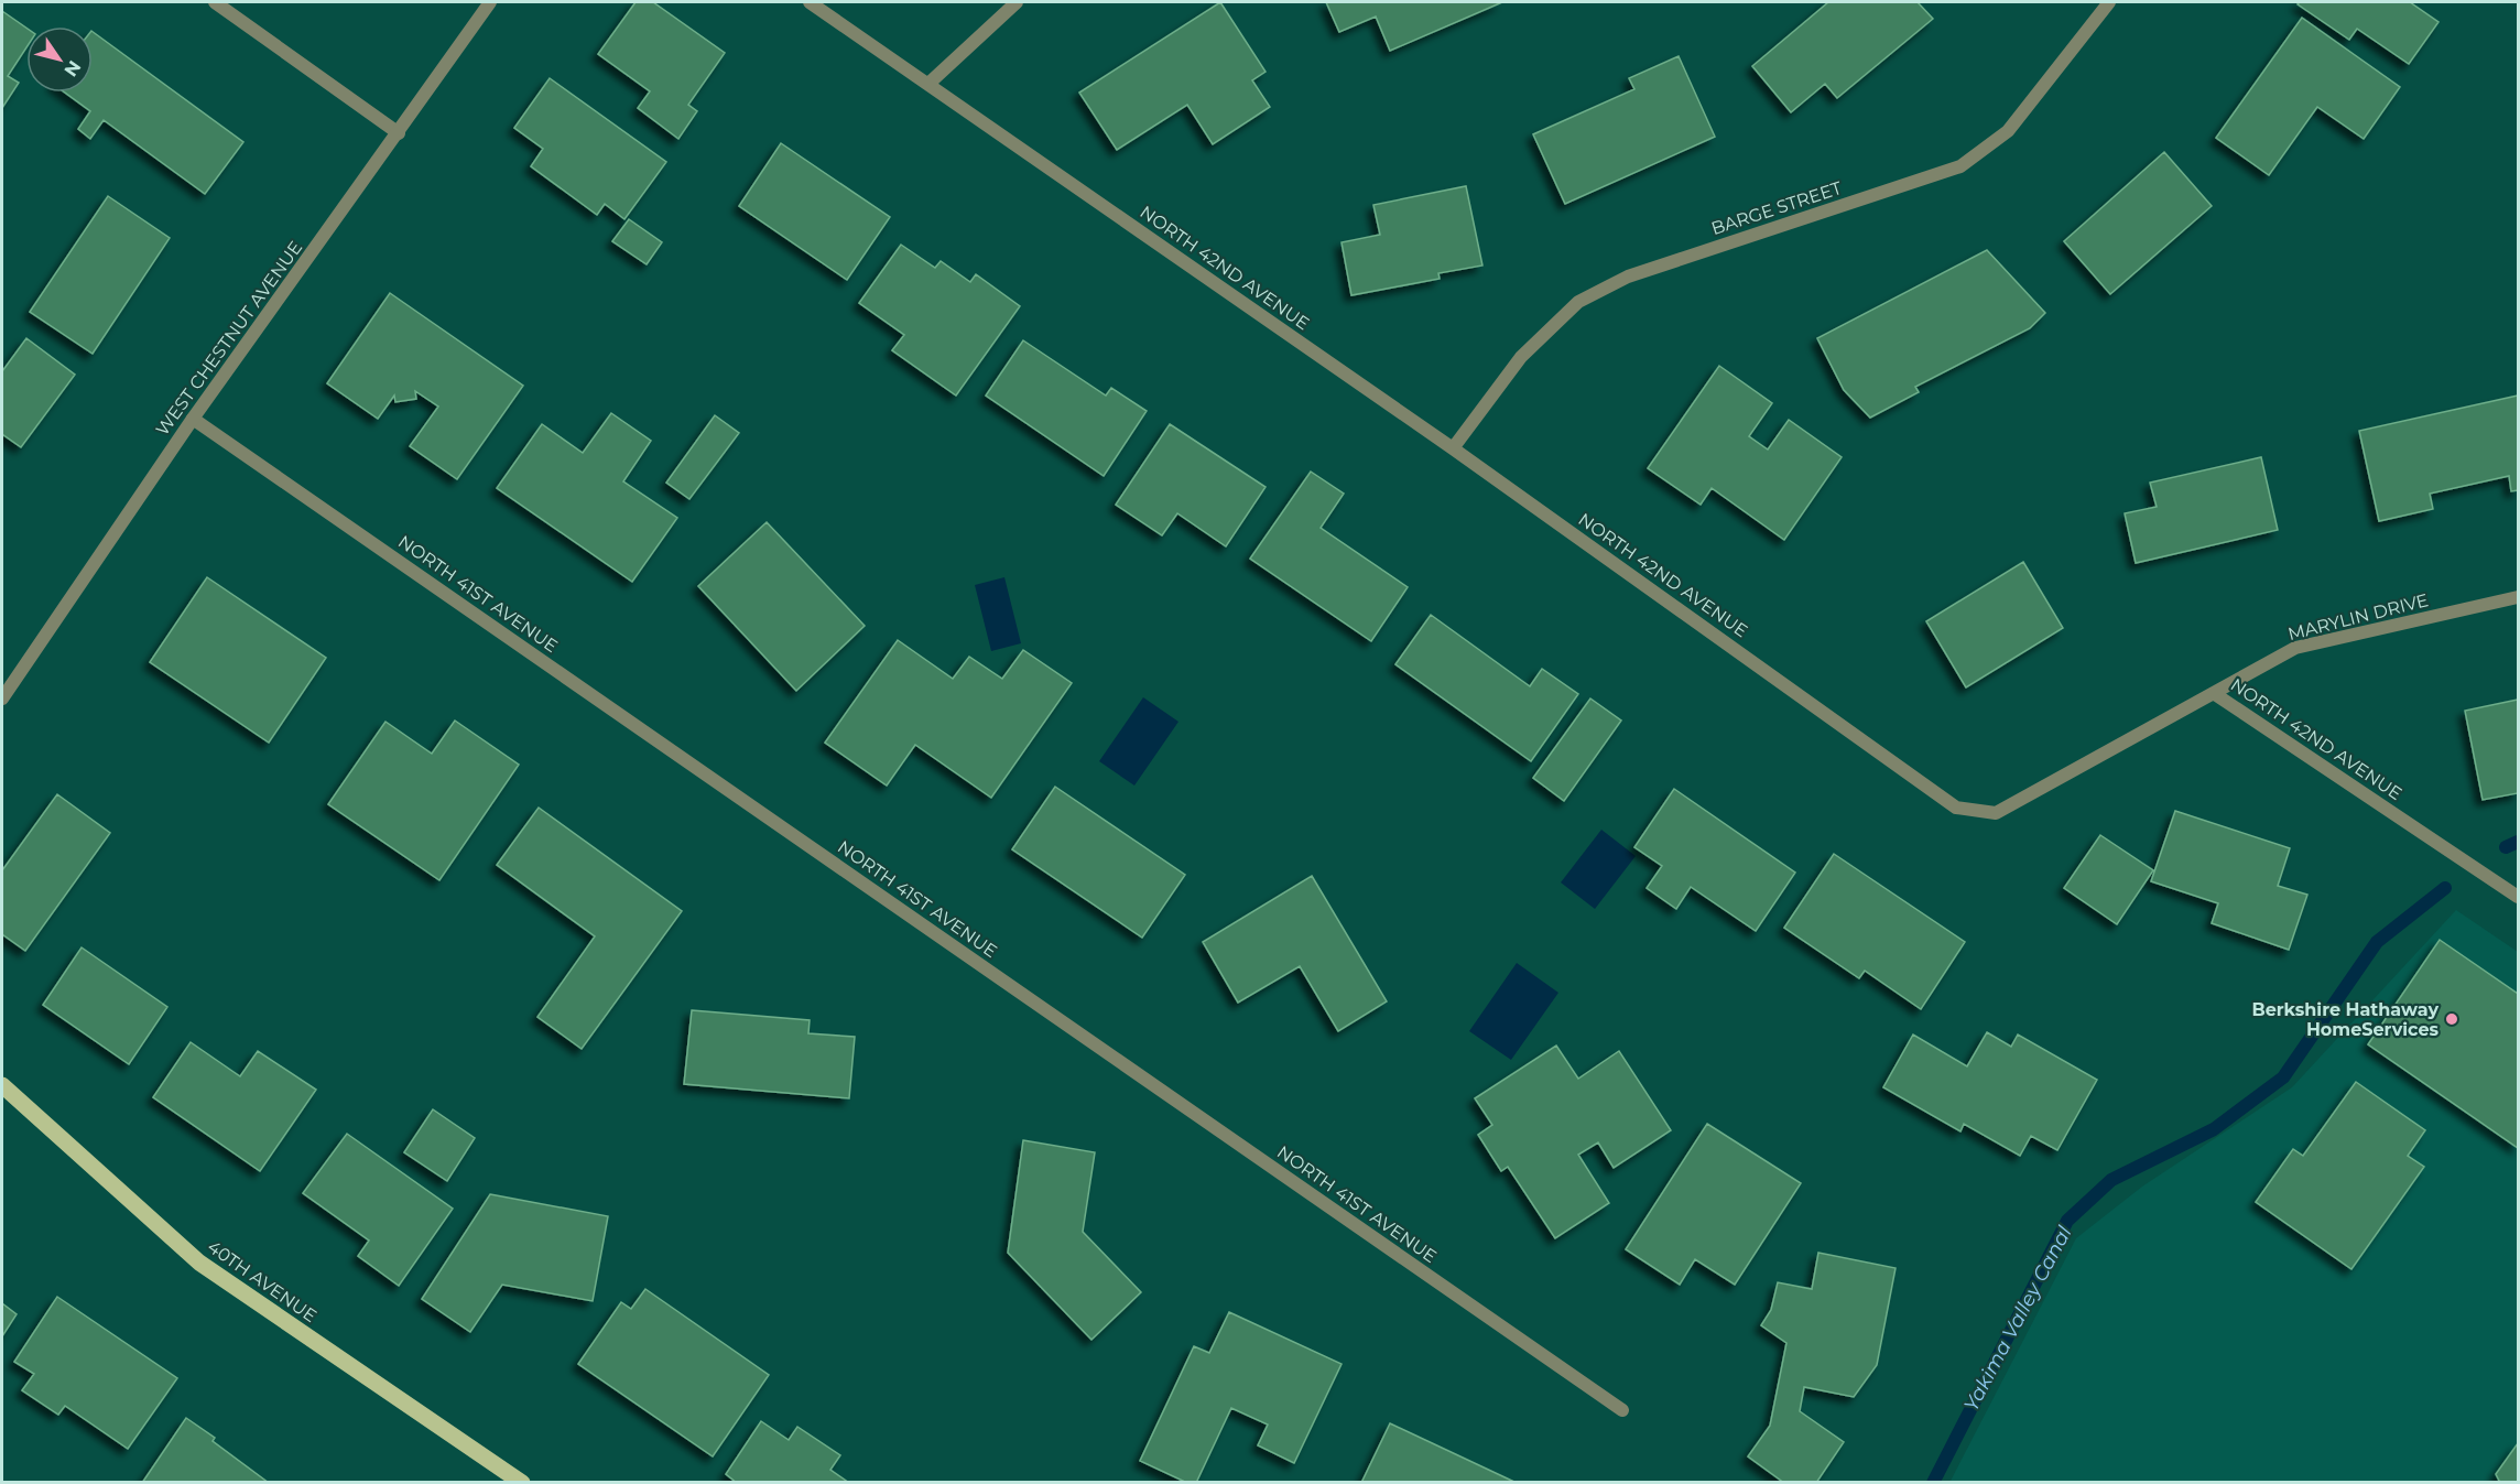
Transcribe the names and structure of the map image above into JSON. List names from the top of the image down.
{
  "streets": {
    "main road": ["40TH AVENUE"],
    "street": [
      "BARGE STREET",
      "NORTH 42ND AVENUE",
      "WEST CHESTNUT AVENUE",
      "NORTH 41ST AVENUE",
      "MARYLIN DRIVE"
    ]
  },
  "crossings": [
    ["BARGE STREET", "NORTH 42ND AVENUE"],
    ["NORTH 42ND AVENUE", "MARYLIN DRIVE"],
    ["WEST CHESTNUT AVENUE", "NORTH 41ST AVENUE"]
  ],
  "water": ["Yakima Valley Canal"],
  "places": ["Berkshire Hathaway HomeServices"],
  "north": "bottom right"
}
